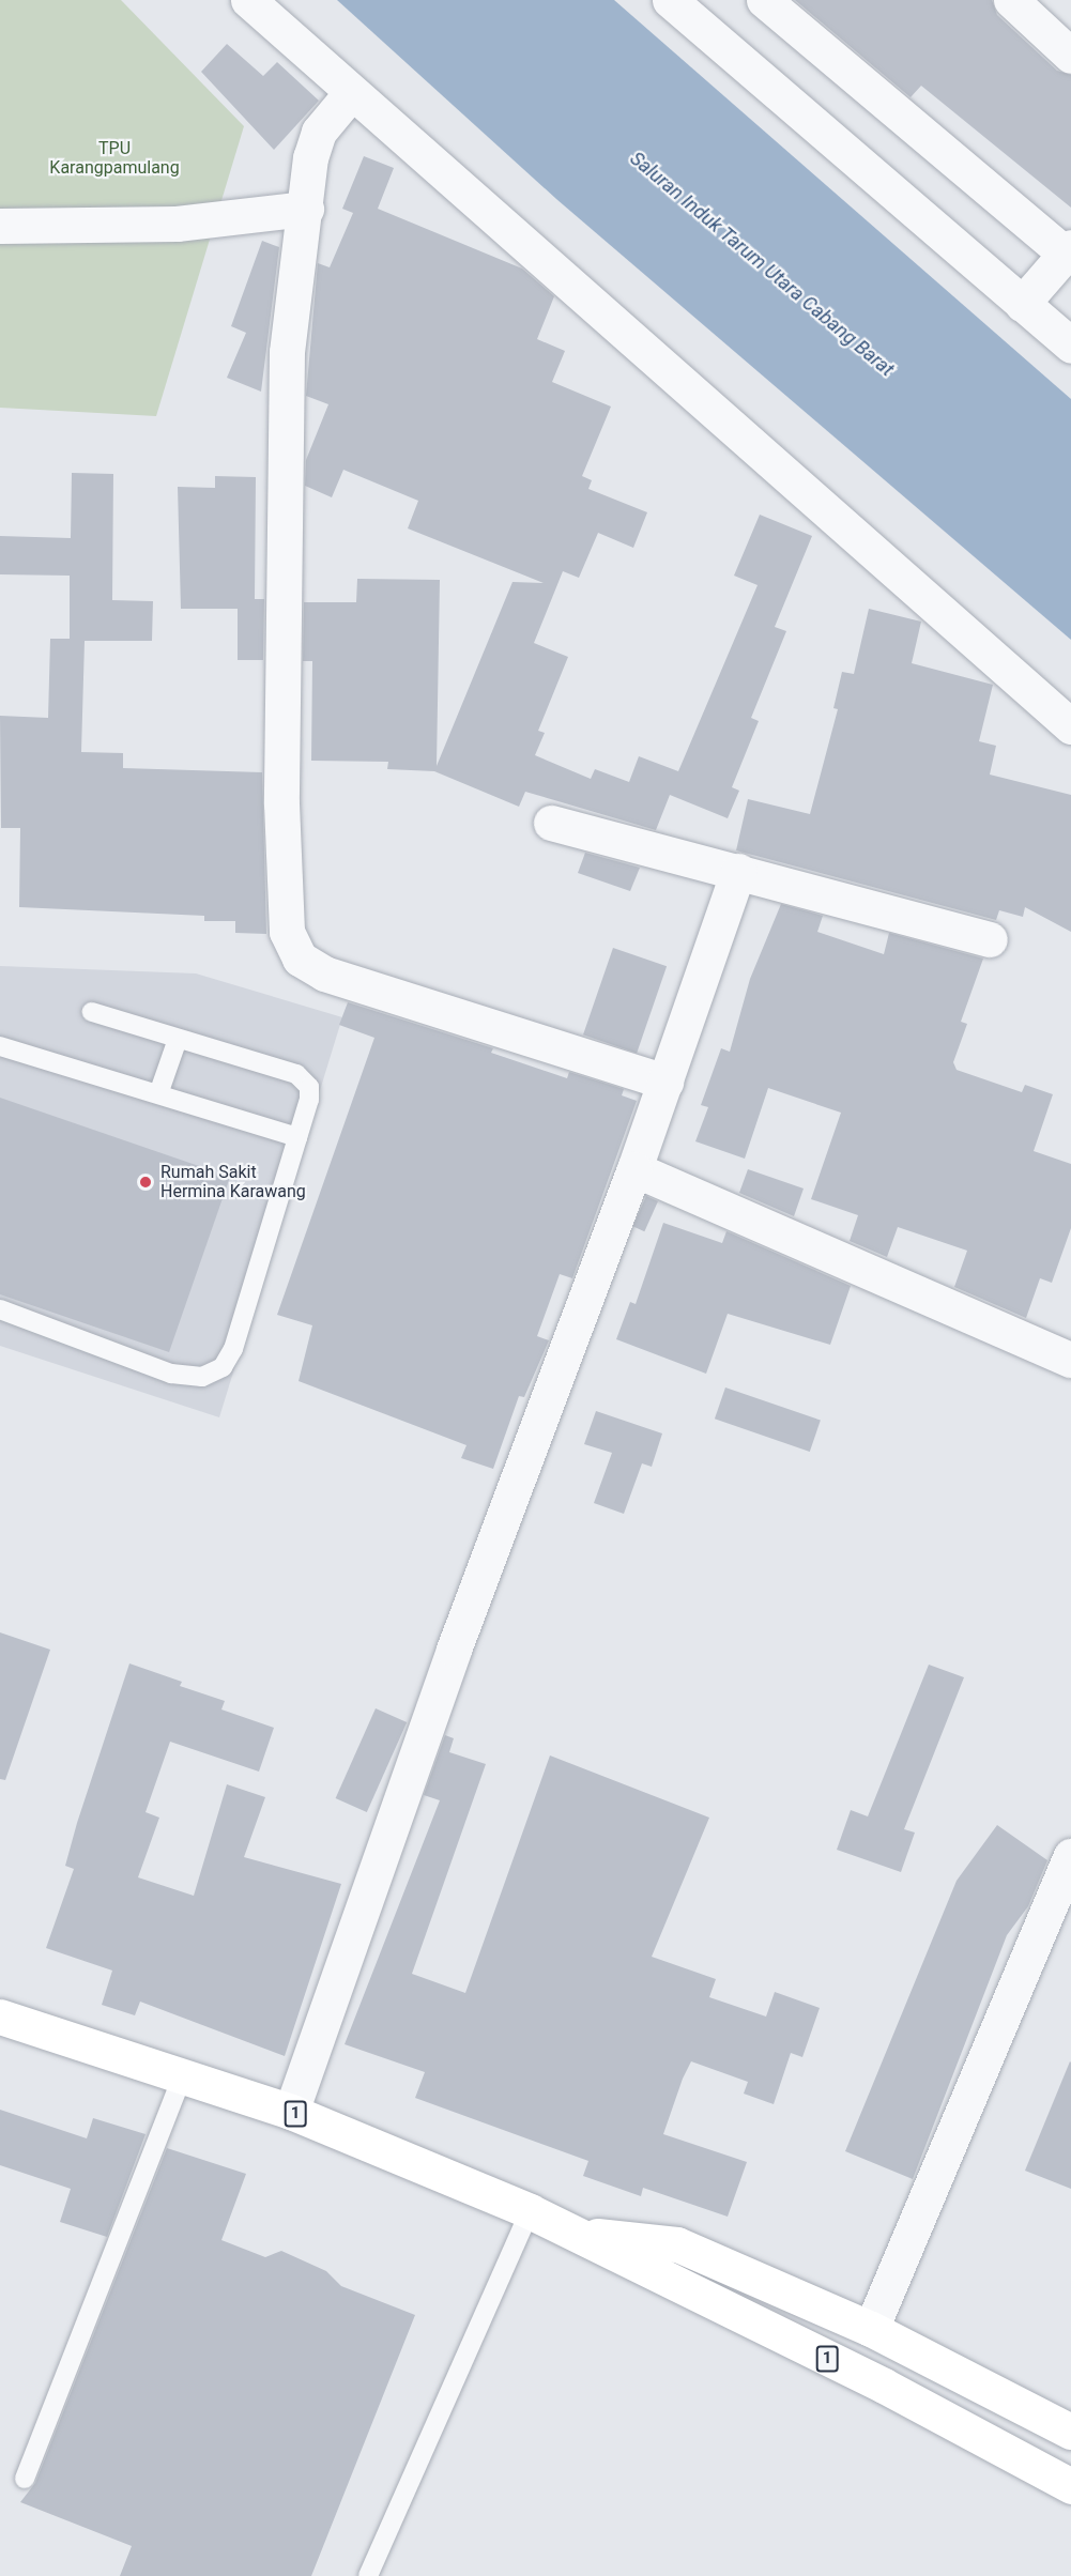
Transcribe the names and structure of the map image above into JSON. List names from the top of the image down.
{
  "streets": {
    "main road": ["1"]
  },
  "water": ["Saluran Induk Tarum Utara Cabang Barat"],
  "parks": ["TPU Karangpamulang"],
  "places": ["Rumah Sakit Hermina Karawang"]
}
